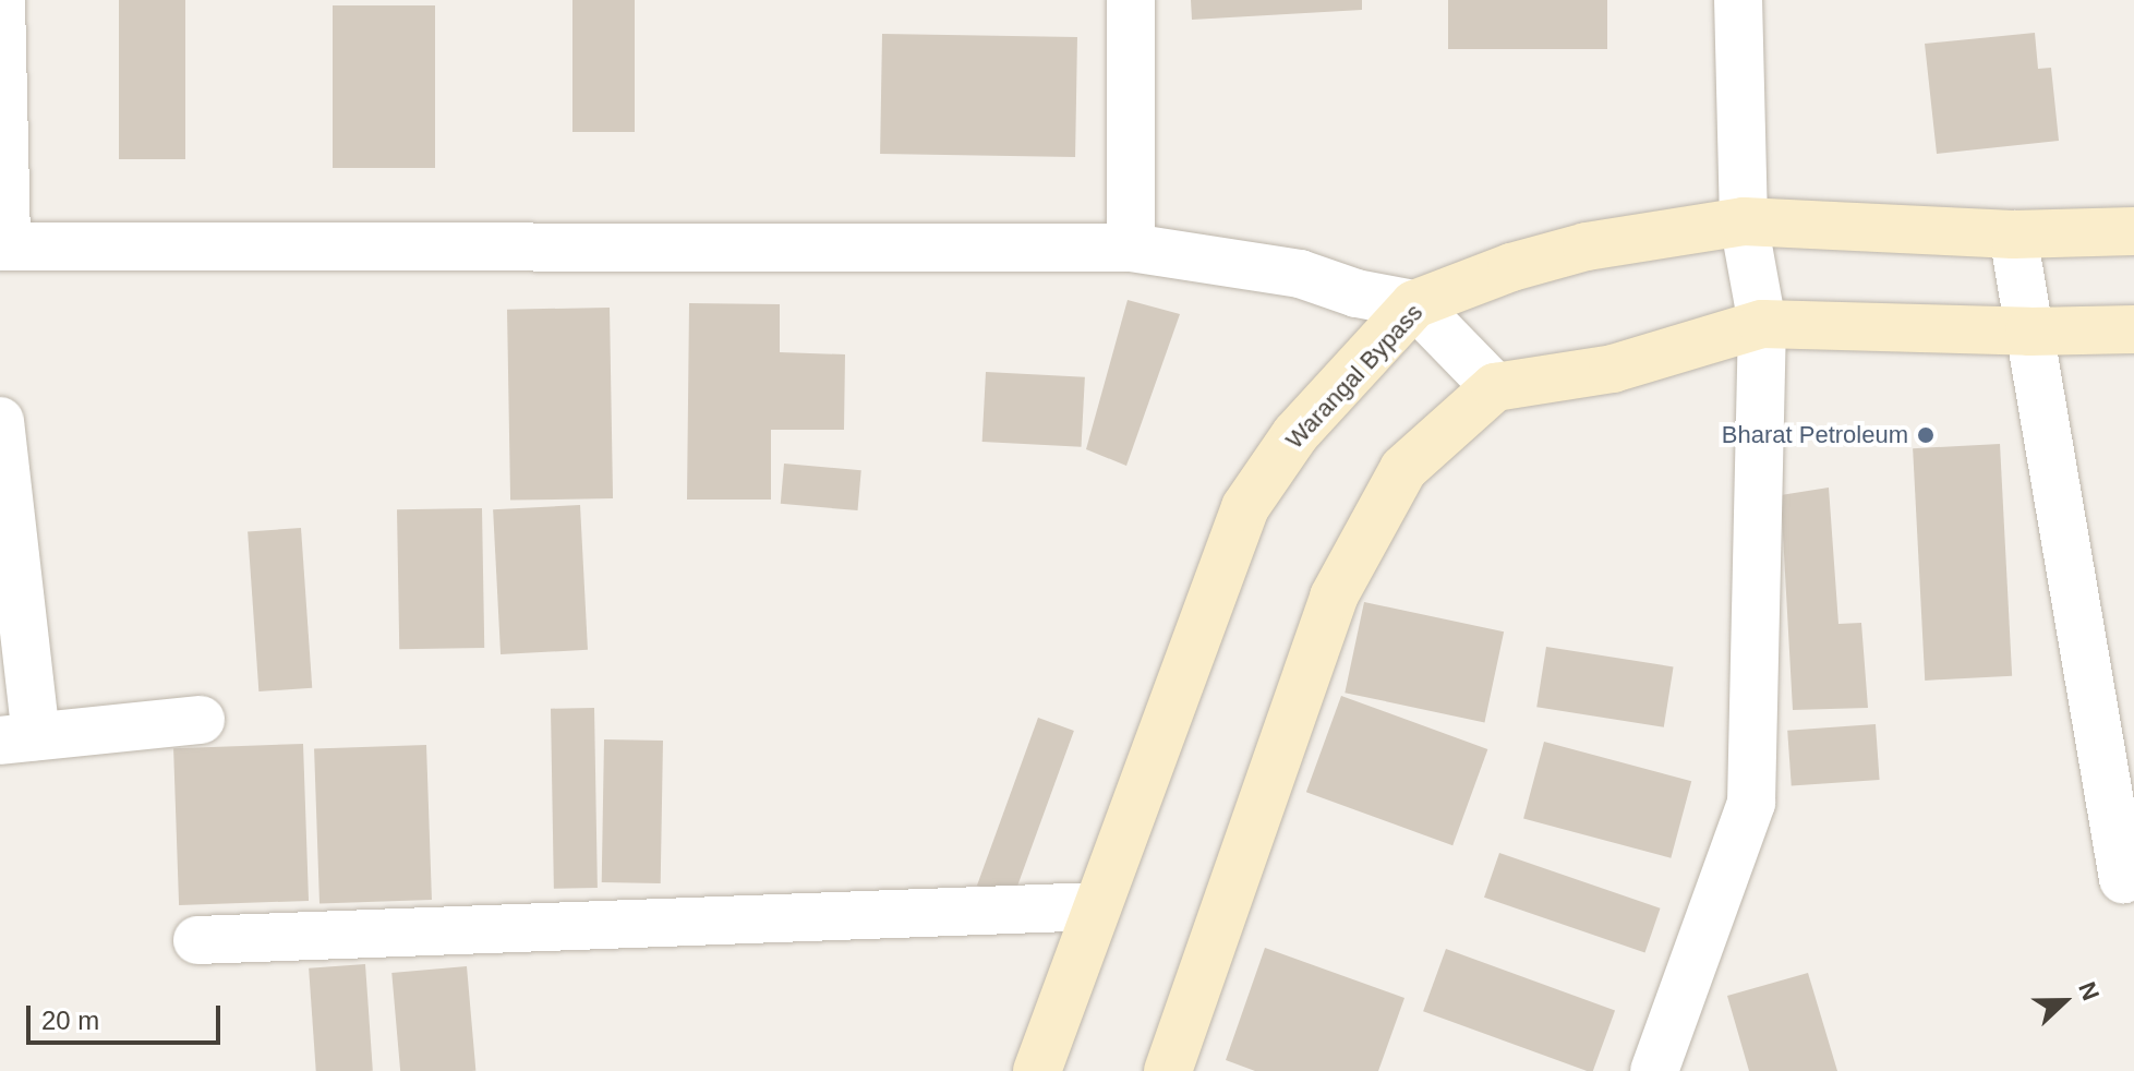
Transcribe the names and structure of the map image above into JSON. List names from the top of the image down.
{
  "streets": {
    "main road": ["Warangal Bypass"]
  },
  "places": ["Bharat Petroleum"],
  "scale_bar": "20 m",
  "north": "right"
}
